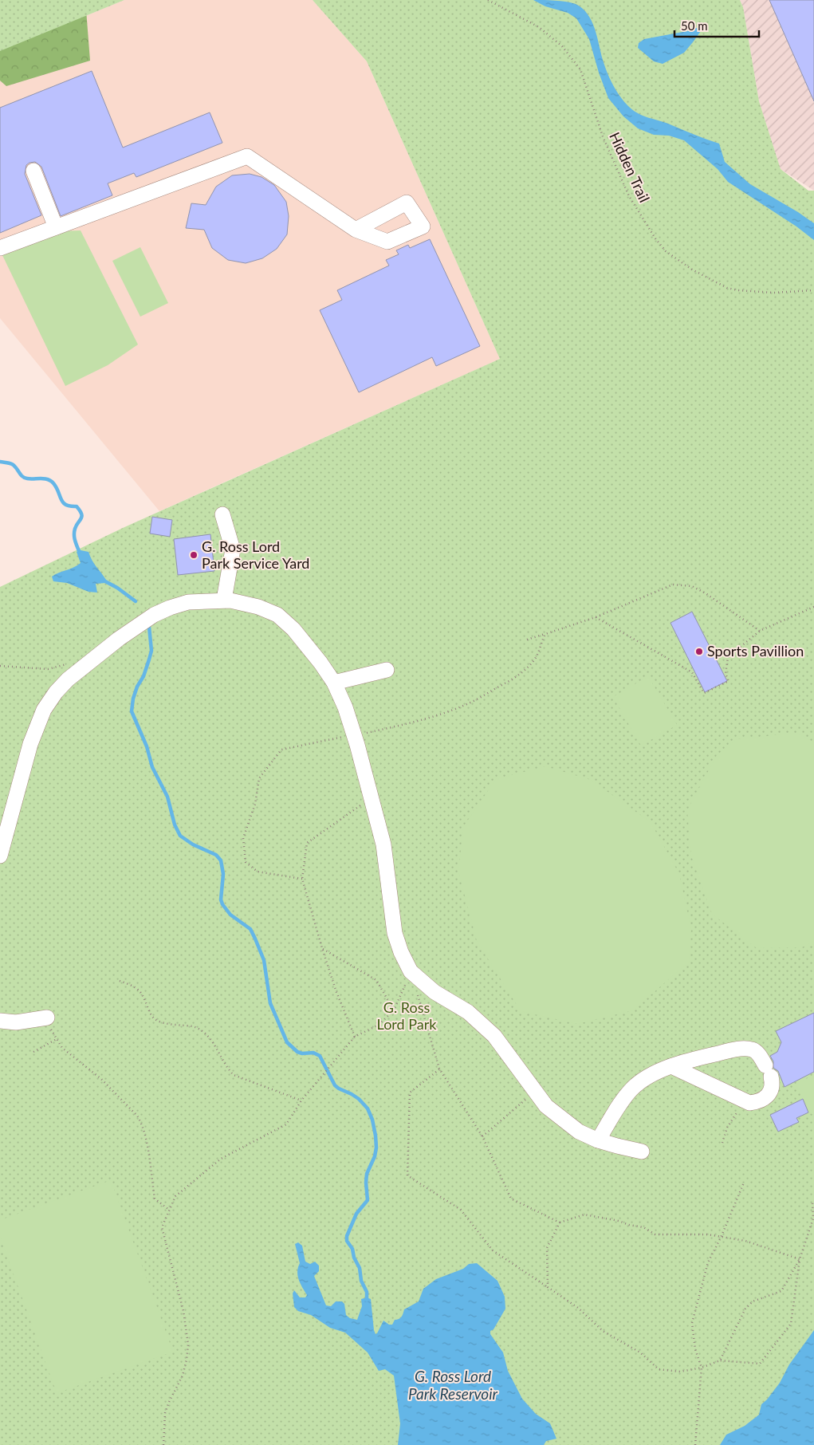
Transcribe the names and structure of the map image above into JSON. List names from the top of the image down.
{
  "streets": {
    "path": ["Hidden Trail"]
  },
  "water": ["G. Ross Lord Park Reservoir"],
  "parks": ["G. Ross Lord Park"],
  "places": ["G. Ross Lord Park Service Yard", "Sports Pavillion"],
  "scale_bar": "50 m"
}
